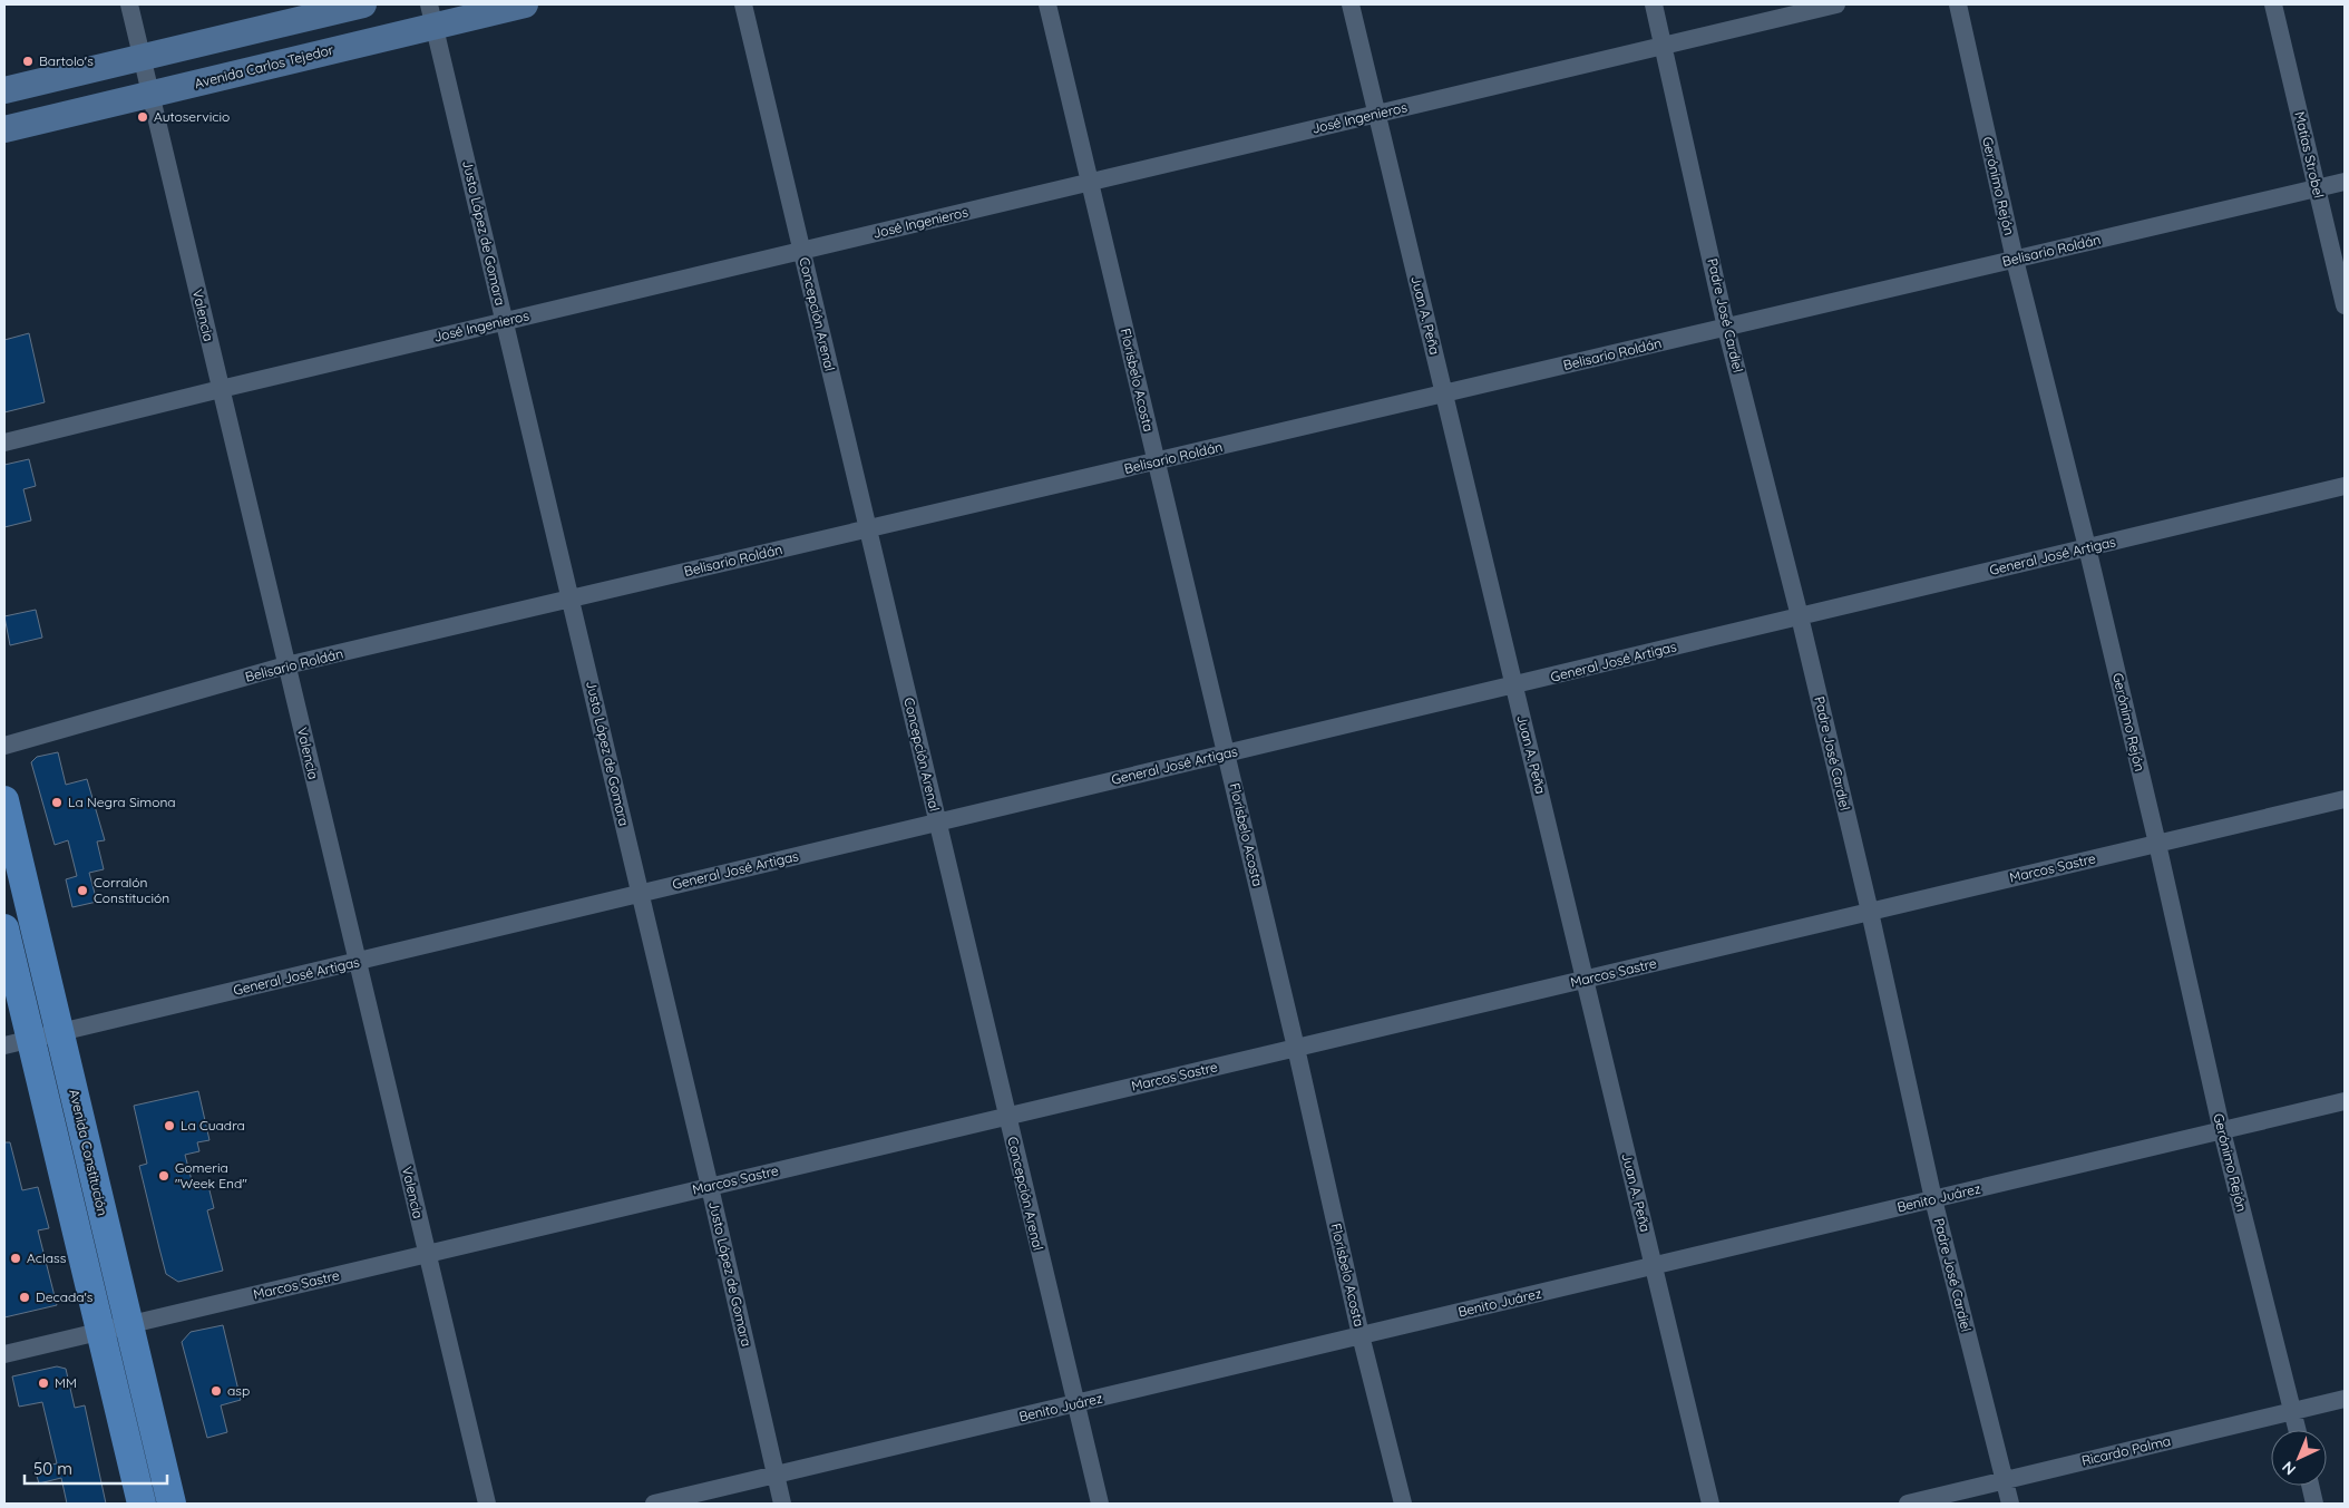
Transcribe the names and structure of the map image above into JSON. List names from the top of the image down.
{
  "streets": {
    "main road": ["Avenida Carlos Tejedor", "Avenida Constitución"],
    "street": [
      "José Ingenieros",
      "Matías Strobel",
      "Gerónimo Rejón",
      "Justo López de Gomara",
      "Belisario Roldán",
      "Concepción Arenal",
      "Valencia",
      "Juan A. Peña",
      "Padre José Cardiel",
      "Florisbelo Acosta",
      "General José Artigas",
      "Marcos Sastre",
      "Benito Juárez",
      "Ricardo Palma"
    ]
  },
  "crossings": [
    ["Avenida Carlos Tejedor", "Justo López de Gomara"],
    ["Avenida Carlos Tejedor", "Valencia"],
    ["José Ingenieros", "Justo López de Gomara"],
    ["José Ingenieros", "Concepción Arenal"],
    ["José Ingenieros", "Valencia"],
    ["José Ingenieros", "Juan A. Peña"],
    ["José Ingenieros", "Padre José Cardiel"],
    ["José Ingenieros", "Florisbelo Acosta"],
    ["Matías Strobel", "Belisario Roldán"],
    ["Gerónimo Rejón", "Belisario Roldán"],
    ["Gerónimo Rejón", "General José Artigas"],
    ["Gerónimo Rejón", "Marcos Sastre"],
    ["Gerónimo Rejón", "Benito Juárez"],
    ["Gerónimo Rejón", "Ricardo Palma"],
    ["Justo López de Gomara", "Belisario Roldán"],
    ["Justo López de Gomara", "General José Artigas"],
    ["Justo López de Gomara", "Marcos Sastre"],
    ["Justo López de Gomara", "Benito Juárez"],
    ["Belisario Roldán", "Concepción Arenal"],
    ["Belisario Roldán", "Valencia"],
    ["Belisario Roldán", "Juan A. Peña"],
    ["Belisario Roldán", "Padre José Cardiel"],
    ["Belisario Roldán", "Florisbelo Acosta"],
    ["Concepción Arenal", "General José Artigas"],
    ["Concepción Arenal", "Marcos Sastre"],
    ["Concepción Arenal", "Benito Juárez"],
    ["Valencia", "General José Artigas"],
    ["Valencia", "Marcos Sastre"],
    ["Juan A. Peña", "General José Artigas"],
    ["Juan A. Peña", "Marcos Sastre"],
    ["Juan A. Peña", "Benito Juárez"],
    ["Padre José Cardiel", "General José Artigas"],
    ["Padre José Cardiel", "Marcos Sastre"],
    ["Padre José Cardiel", "Benito Juárez"],
    ["Padre José Cardiel", "Ricardo Palma"],
    ["Florisbelo Acosta", "General José Artigas"],
    ["Florisbelo Acosta", "Marcos Sastre"],
    ["Florisbelo Acosta", "Benito Juárez"],
    ["General José Artigas", "Avenida Constitución"],
    ["Marcos Sastre", "Avenida Constitución"]
  ],
  "places": [
    "Bartolo's",
    "Autoservicio",
    "La Negra Simona",
    "Corralón Constitución",
    "La Cuadra",
    "Gomeria \"Week End\"",
    "Aclass",
    "Decada's",
    "MM",
    "asp"
  ],
  "scale_bar": "50 m",
  "north": "bottom left"
}
